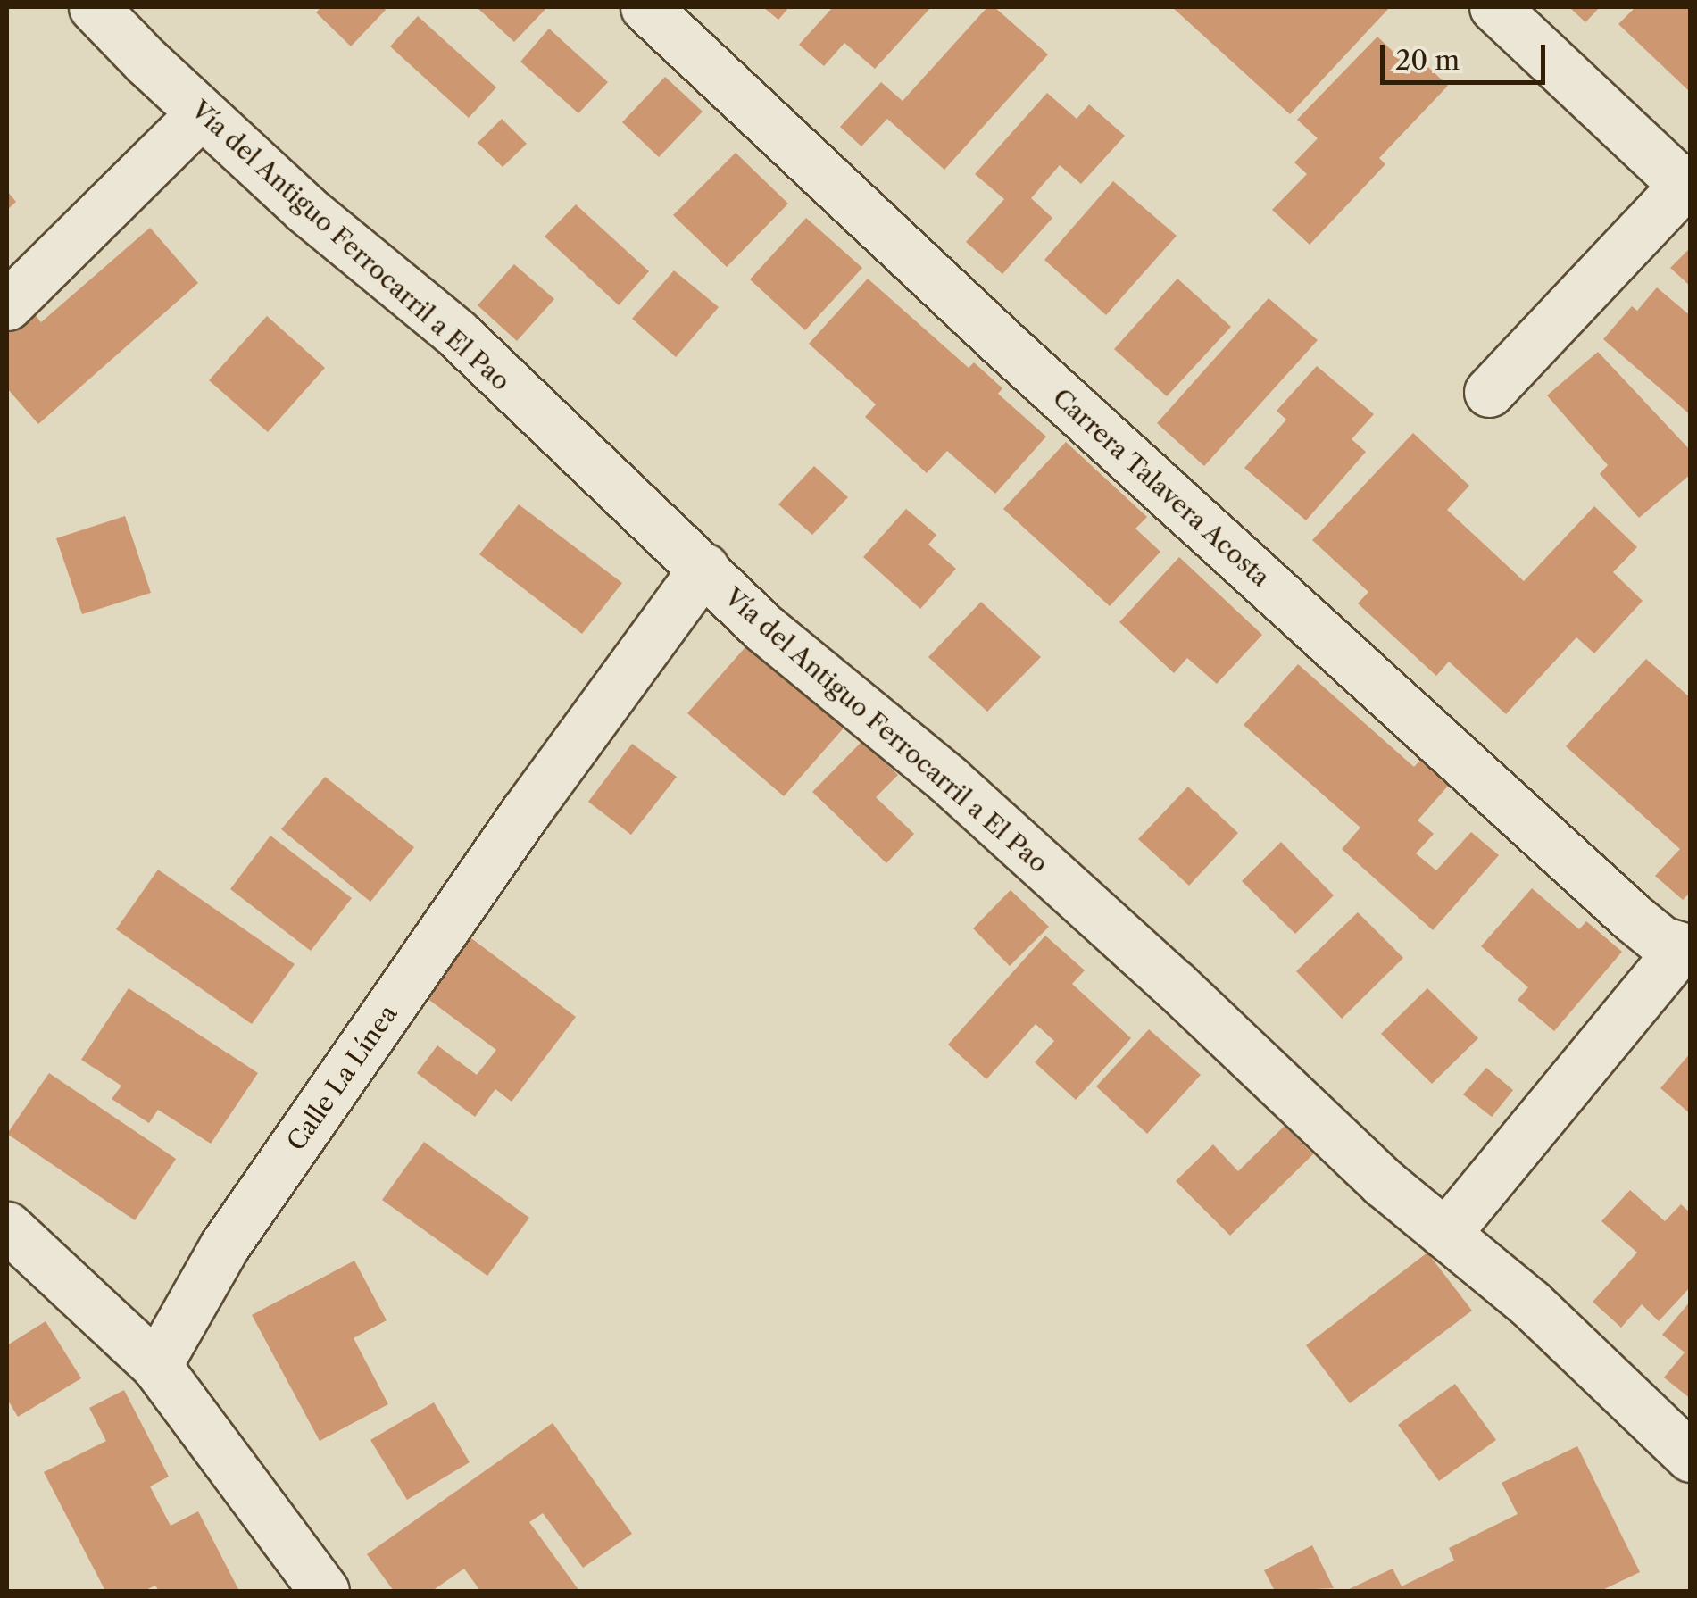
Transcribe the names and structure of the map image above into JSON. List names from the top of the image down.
{
  "streets": {
    "street": ["Vía del Antiguo Ferrocarril a El Pao", "Carrera Talavera Acosta", "Calle La Línea"]
  },
  "crossings": [
    ["Vía del Antiguo Ferrocarril a El Pao", "Calle La Línea"]
  ],
  "scale_bar": "20 m"
}
